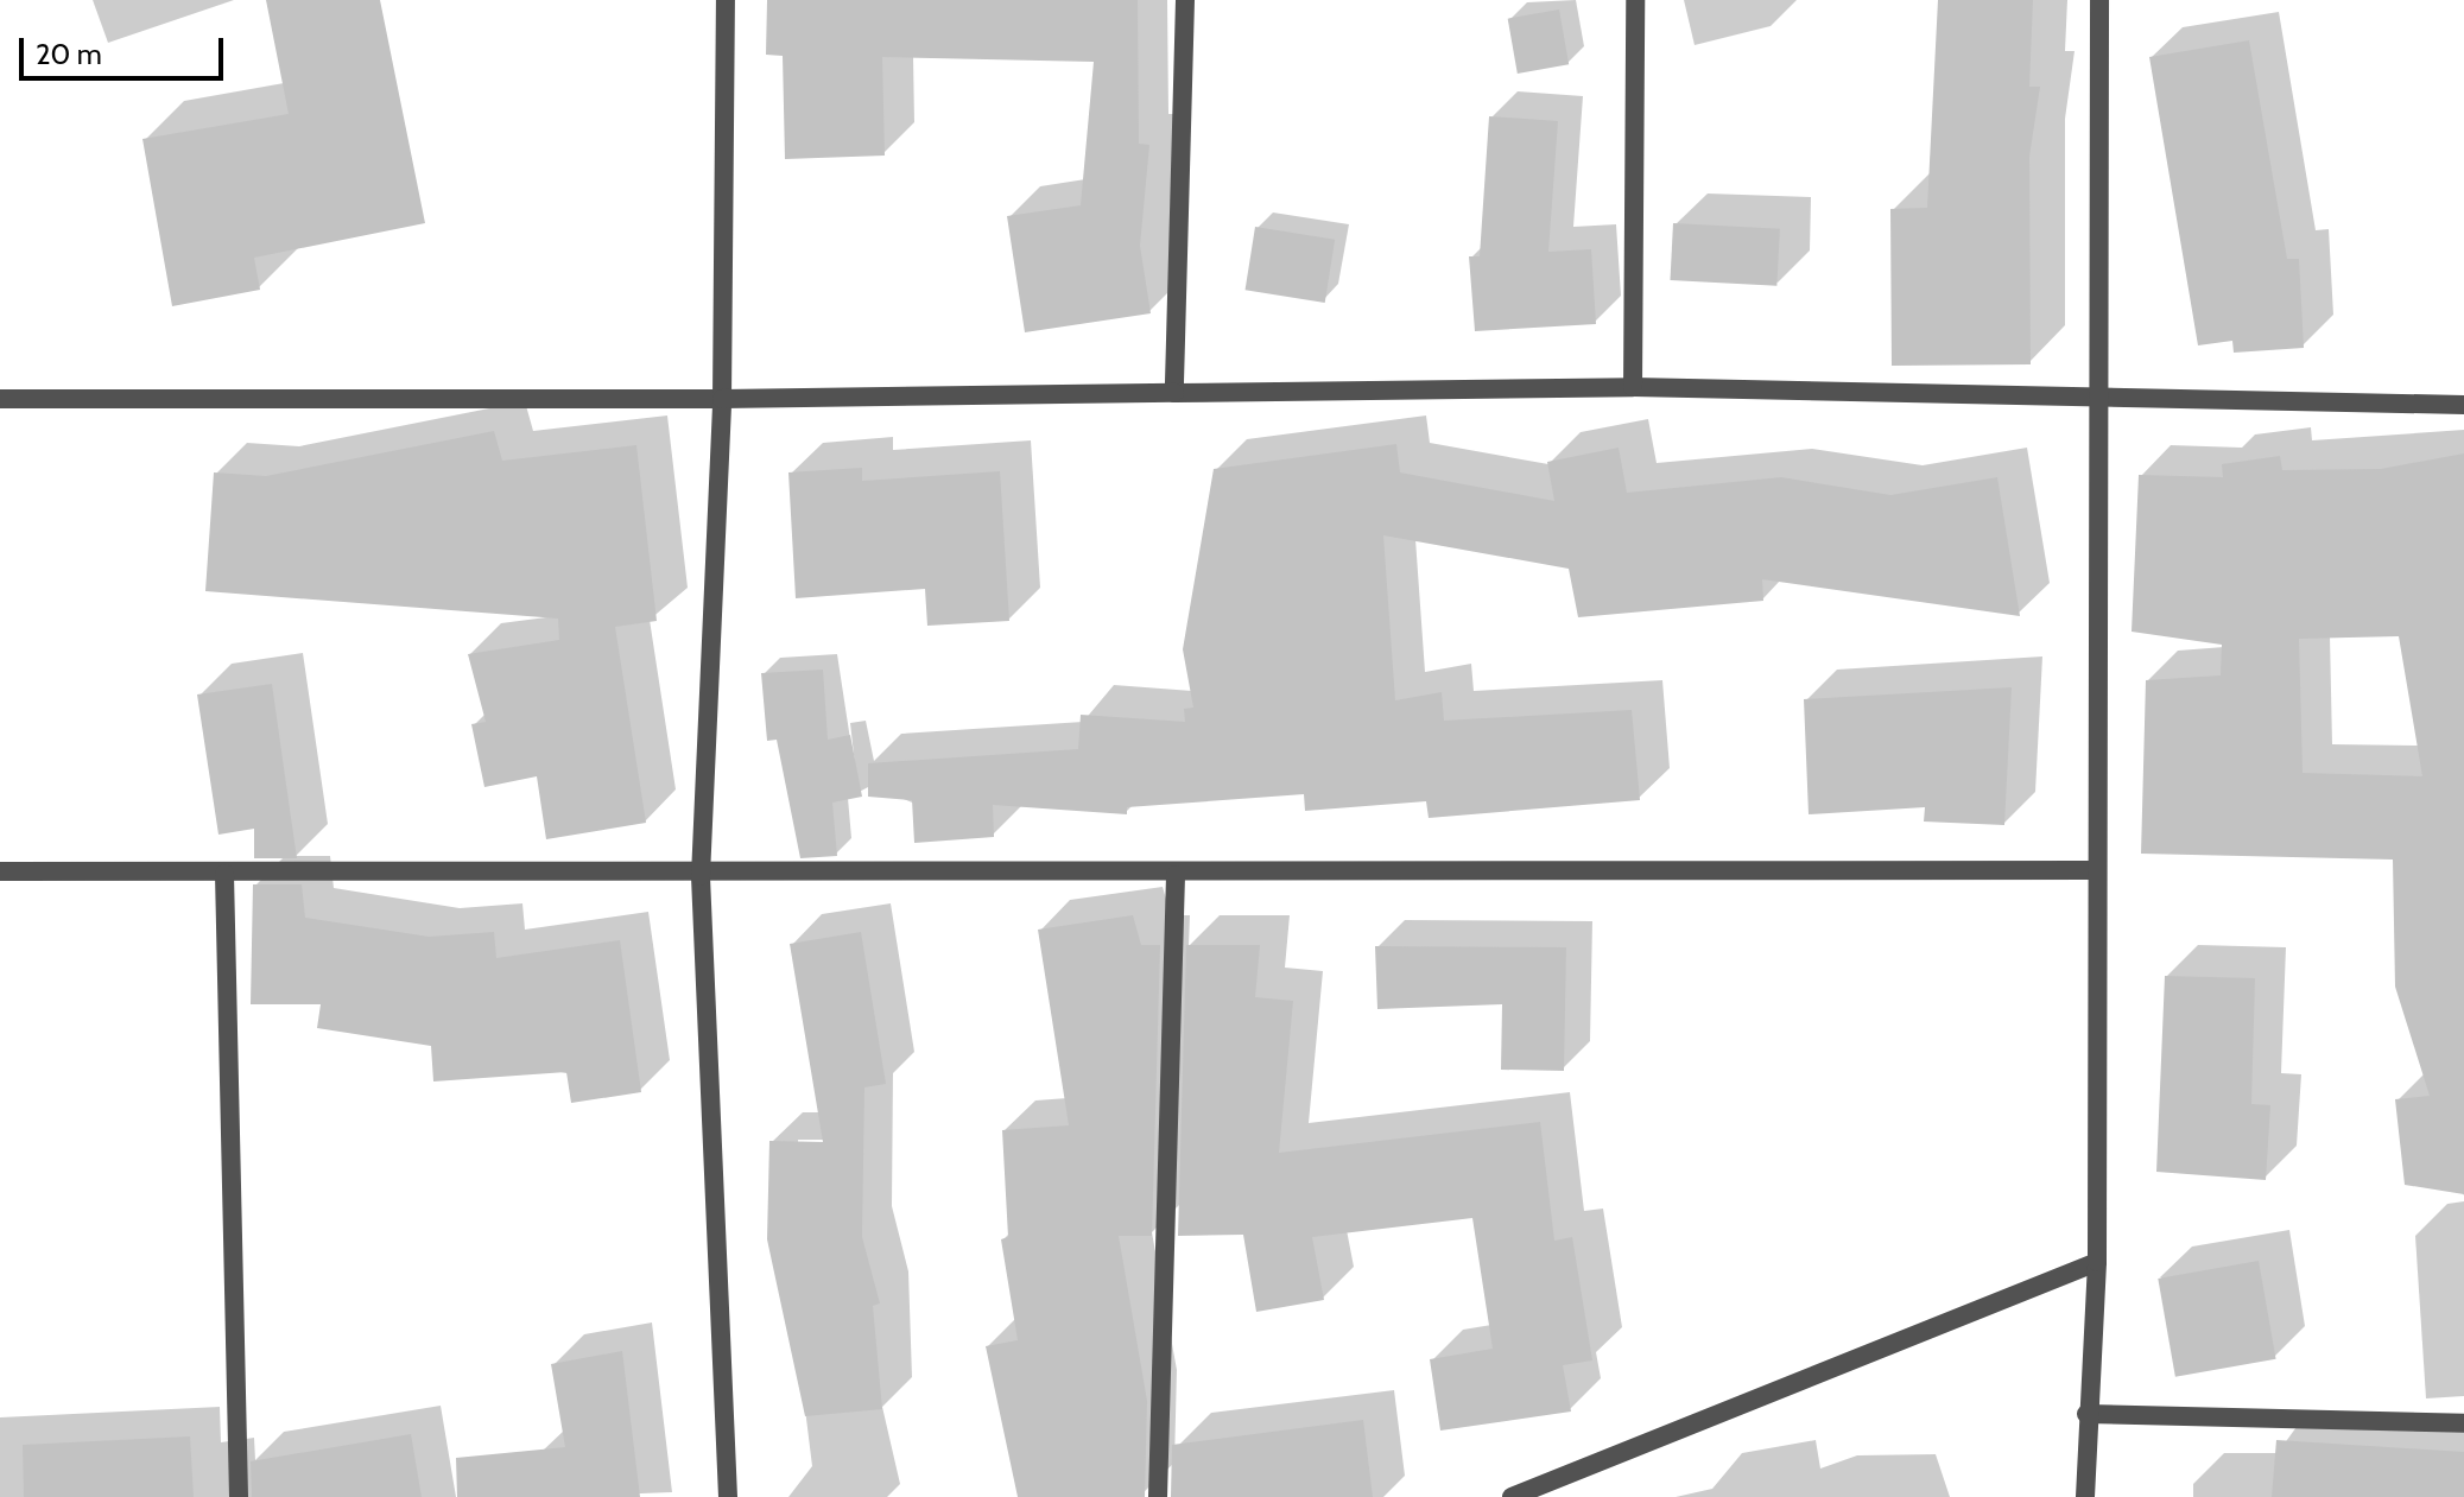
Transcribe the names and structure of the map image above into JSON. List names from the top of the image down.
{
  "scale_bar": "20 m"
}
